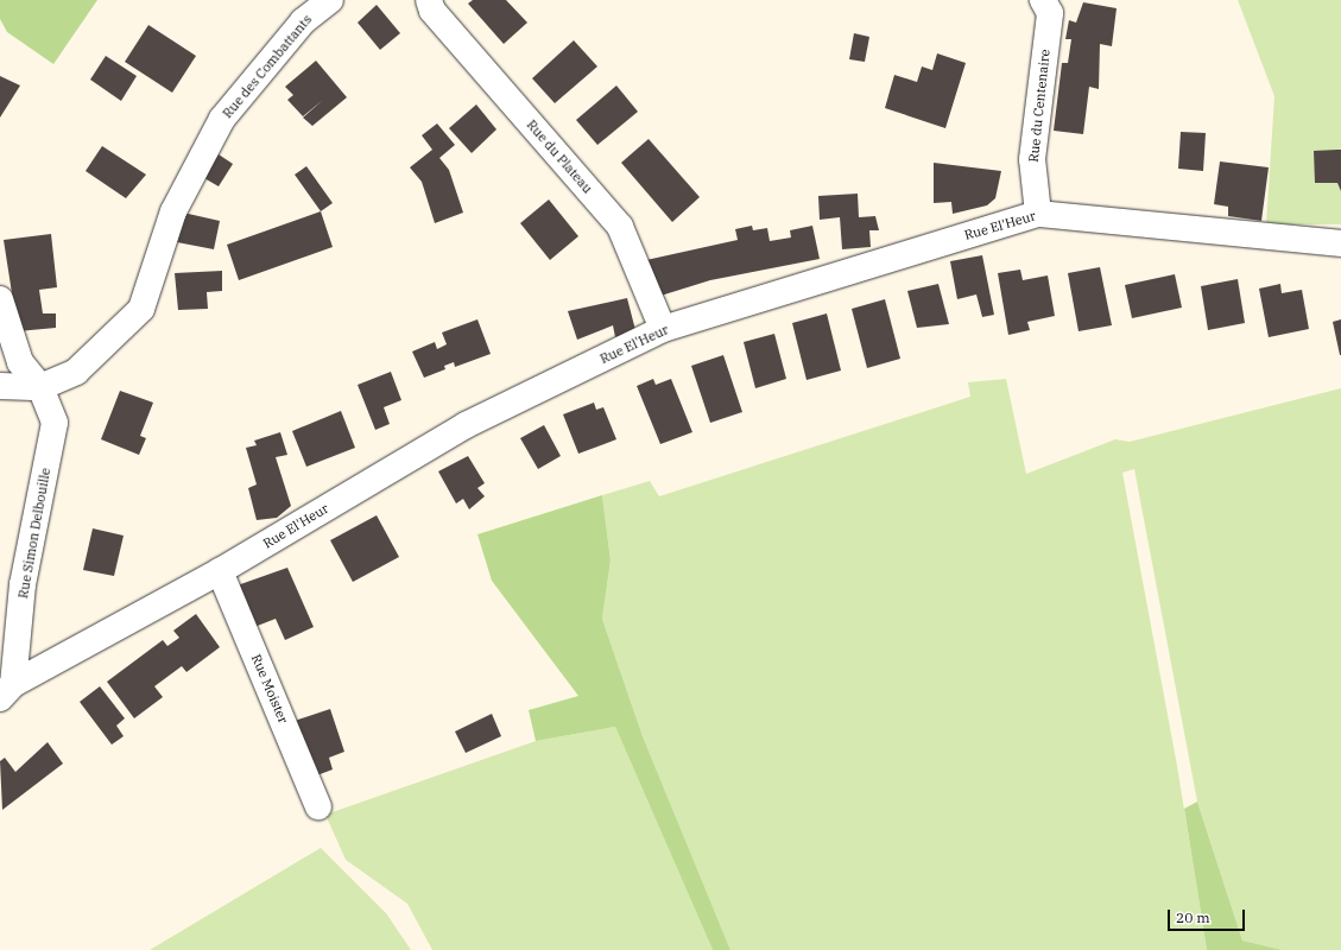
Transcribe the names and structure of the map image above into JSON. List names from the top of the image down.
{
  "streets": {
    "street": [
      "Rue des Combattants",
      "Rue du Centenaire",
      "Rue du Plateau",
      "Rue El'Heur",
      "Rue Simon Delbouille",
      "Rue Moister"
    ]
  },
  "crossings": [
    ["Rue des Combattants", "Rue Simon Delbouille"],
    ["Rue du Centenaire", "Rue El'Heur"],
    ["Rue du Plateau", "Rue El'Heur"],
    ["Rue El'Heur", "Rue Simon Delbouille"],
    ["Rue El'Heur", "Rue Moister"]
  ],
  "scale_bar": "20 m"
}
